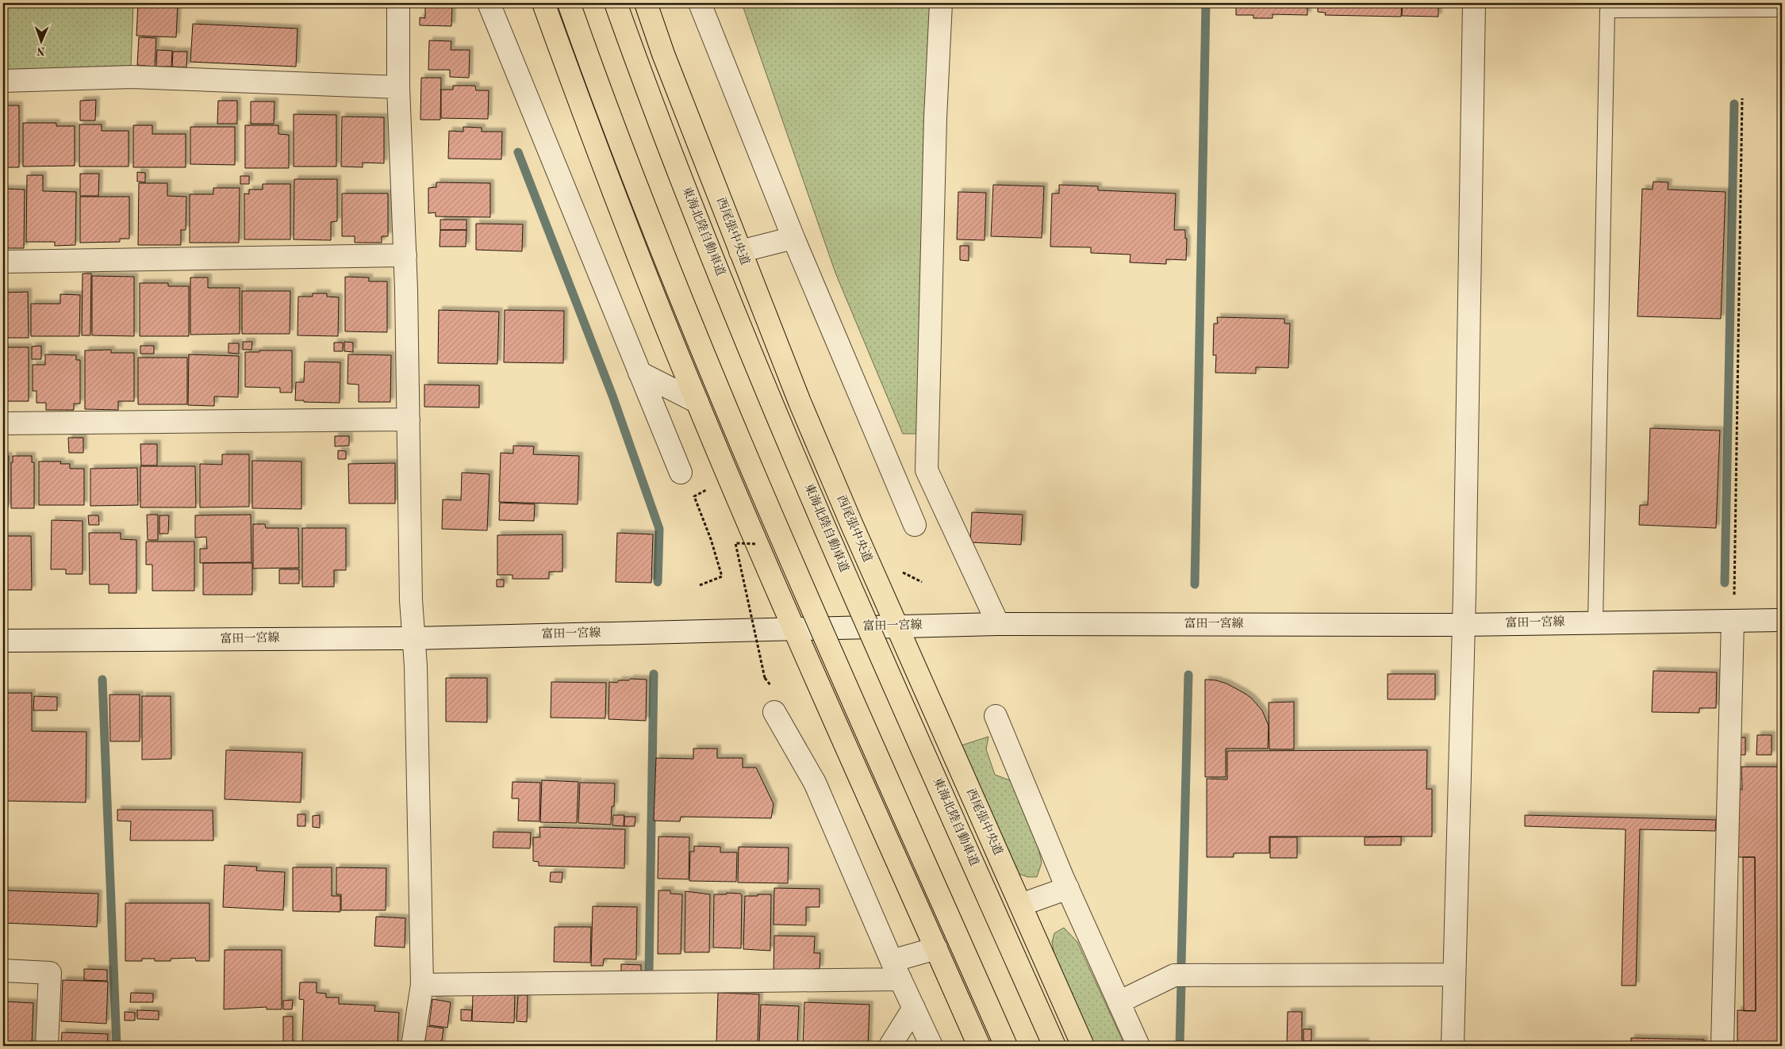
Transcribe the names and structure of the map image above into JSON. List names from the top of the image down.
{
  "streets": {
    "main road": ["東海北陸自動車道", "西尾張中央道"],
    "street": ["富田一宮線"]
  },
  "crossings": [
    ["西尾張中央道", "富田一宮線"]
  ],
  "north": "bottom"
}
